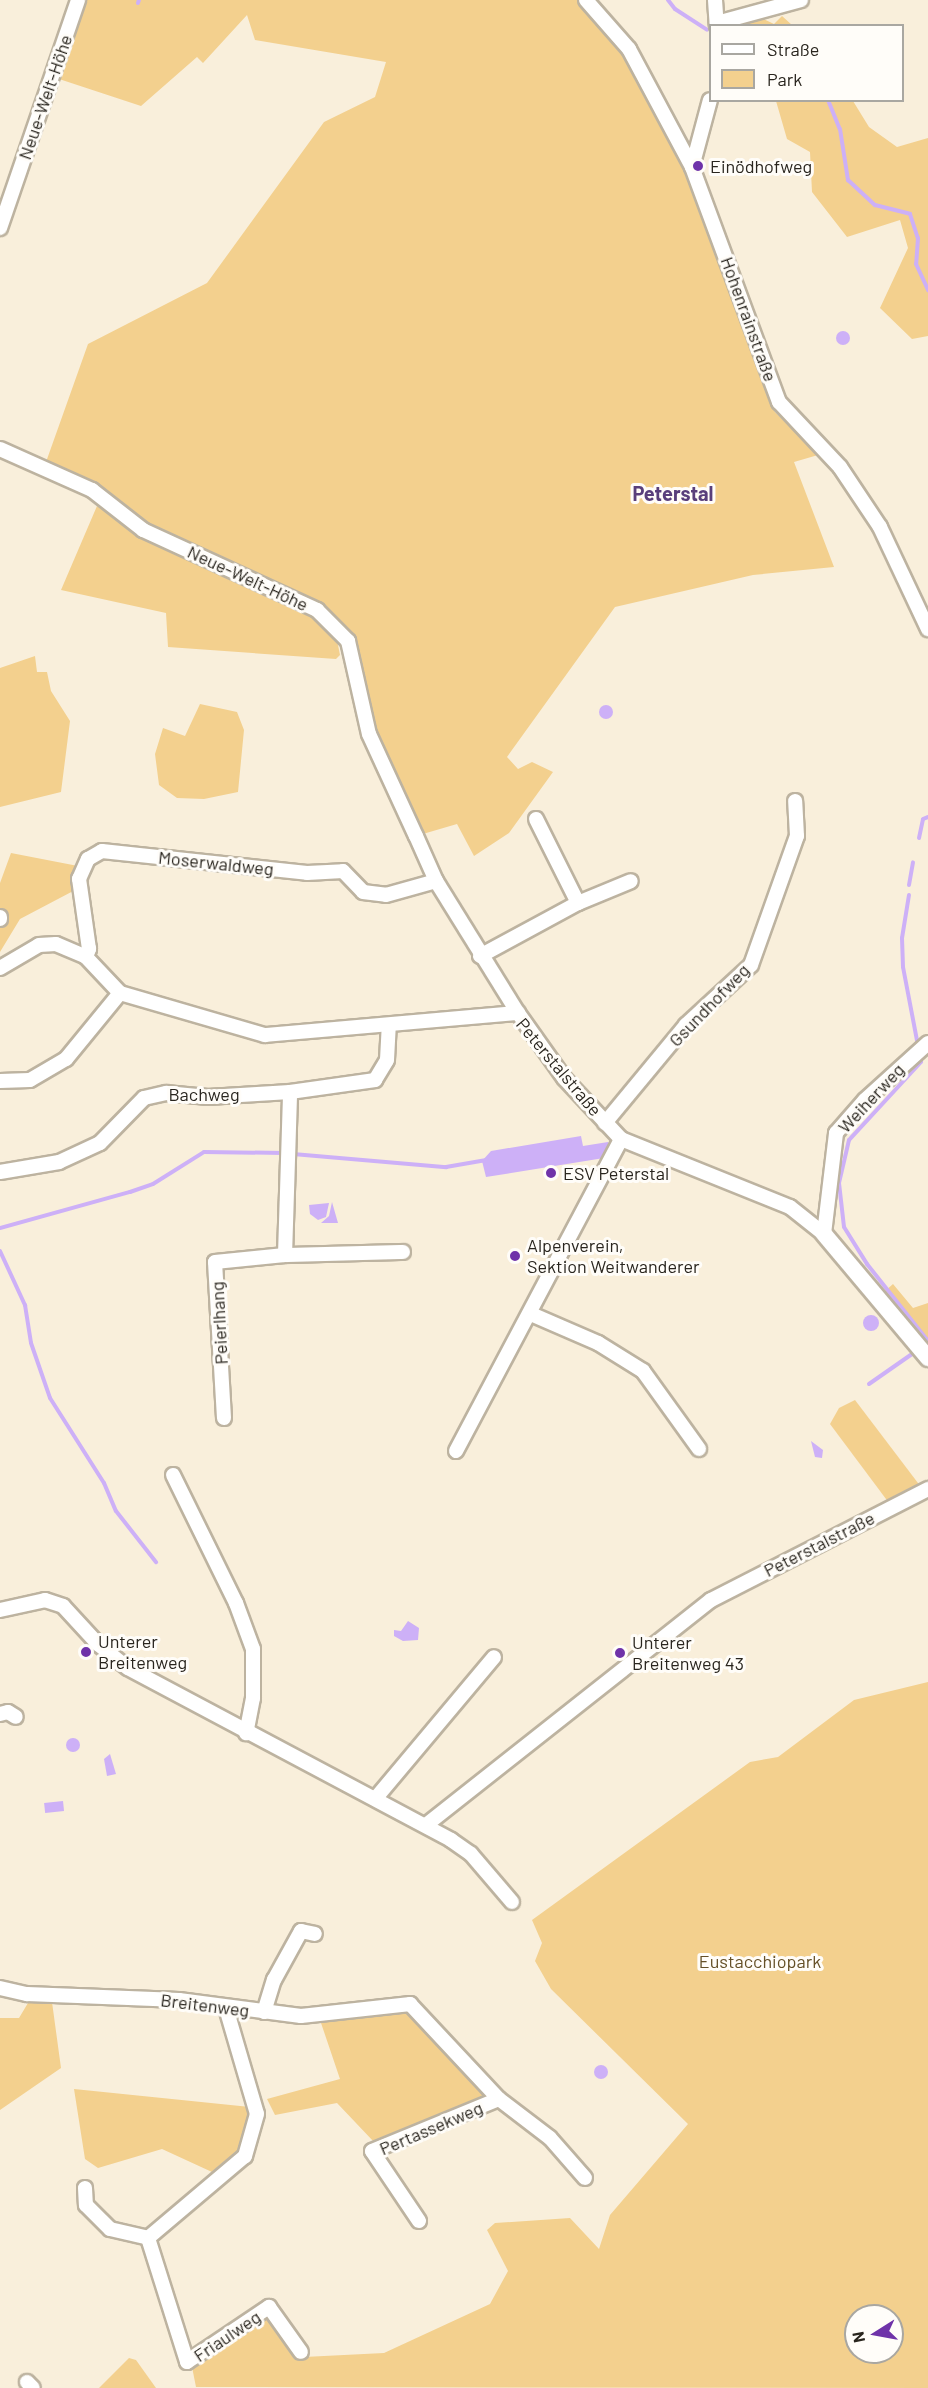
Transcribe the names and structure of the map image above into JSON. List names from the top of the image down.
{
  "streets": {
    "street": [
      "Neue-Welt-Höhe",
      "Hohenrainstraße",
      "Moserwaldweg",
      "Gsundhofweg",
      "Peterstalstraße",
      "Bachweg",
      "Weiherweg",
      "Peierlhang",
      "Breitenweg",
      "Pertassekweg",
      "Friaulweg"
    ]
  },
  "crossings": [
    ["Neue-Welt-Höhe", "Moserwaldweg"],
    ["Neue-Welt-Höhe", "Peterstalstraße"],
    ["Gsundhofweg", "Peterstalstraße"],
    ["Peterstalstraße", "Bachweg"],
    ["Peterstalstraße", "Weiherweg"],
    ["Breitenweg", "Pertassekweg"]
  ],
  "districts": ["Peterstal"],
  "parks": ["Eustacchiopark"],
  "places": [
    "Einödhofweg",
    "ESV Peterstal",
    "Alpenverein, Sektion Weitwanderer",
    "Unterer Breitenweg",
    "Unterer Breitenweg 43"
  ],
  "legend": ["Straße", "Park"],
  "north": "left"
}
